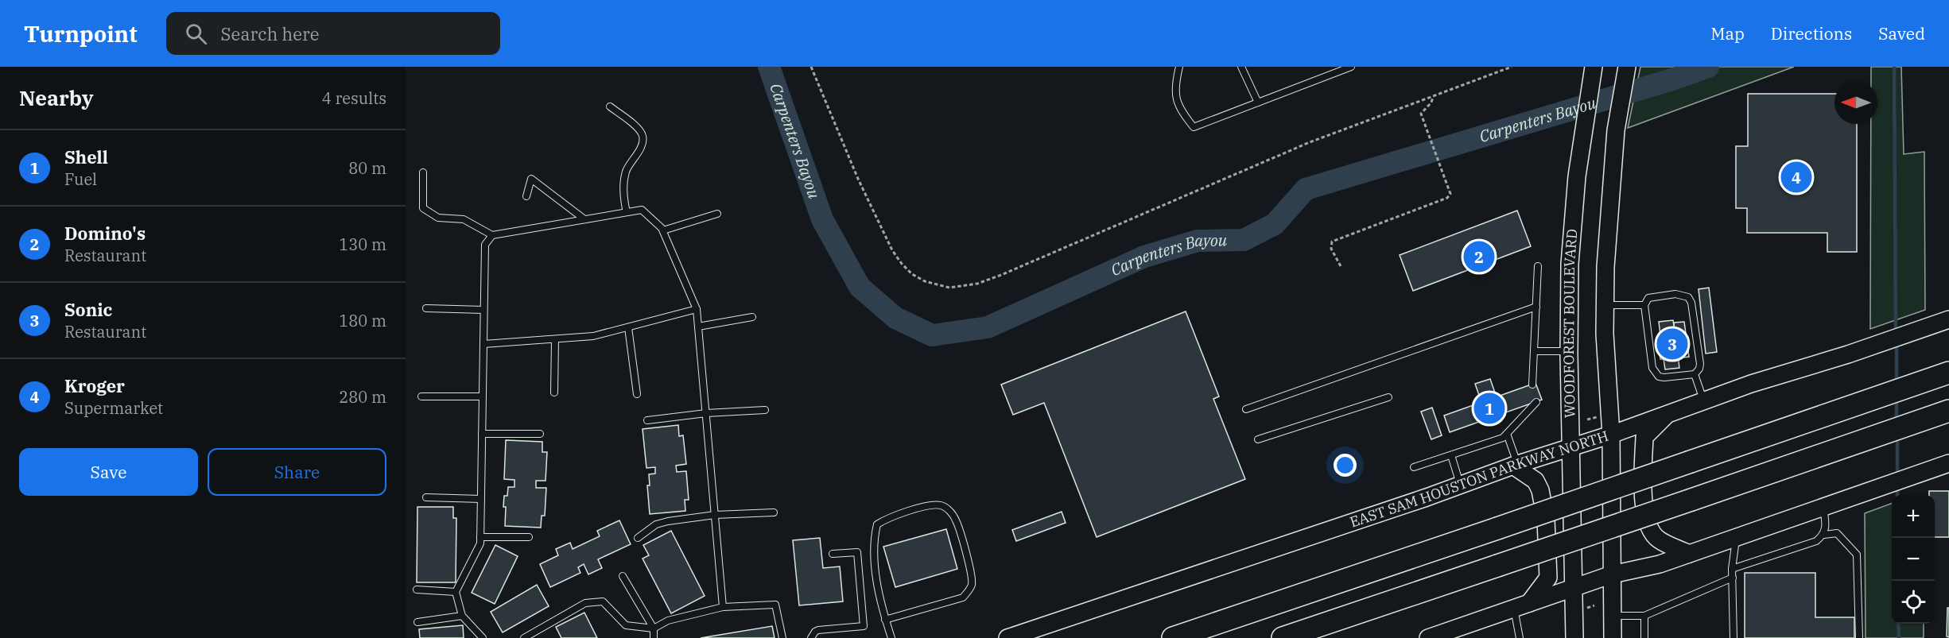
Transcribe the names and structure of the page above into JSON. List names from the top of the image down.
{
  "streets": {
    "main road": ["WOODFOREST BOULEVARD", "EAST SAM HOUSTON PARKWAY NORTH"]
  },
  "crossings": [
    ["WOODFOREST BOULEVARD", "EAST SAM HOUSTON PARKWAY NORTH"]
  ],
  "water": ["Carpenters Bayou"],
  "north": "left",
  "page": {
    "header": "Turnpoint",
    "search": "Search here",
    "nav": ["Map", "Directions", "Saved"],
    "heading": ["Nearby", "4 results"],
    "list": [
      {
        "mark": "1",
        "name": "Shell",
        "note": "Fuel",
        "value": "80 m"
      },
      {
        "mark": "2",
        "name": "Domino's",
        "note": "Restaurant",
        "value": "130 m"
      },
      {
        "mark": "3",
        "name": "Sonic",
        "note": "Restaurant",
        "value": "180 m"
      },
      {
        "mark": "4",
        "name": "Kroger",
        "note": "Supermarket",
        "value": "280 m"
      }
    ],
    "pins": [
      "4",
      "2",
      "3",
      "1"
    ],
    "buttons": ["Save", "Share"],
    "map_buttons": ["+", "−"]
  }
}
